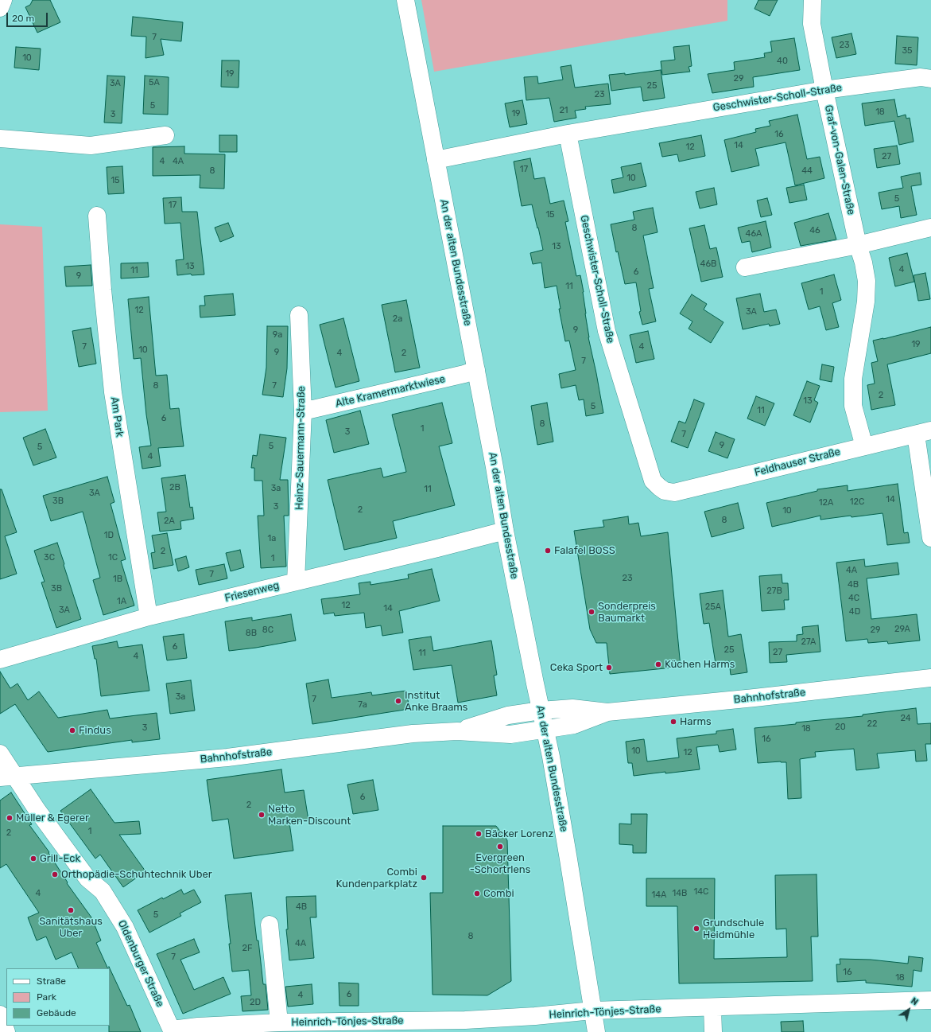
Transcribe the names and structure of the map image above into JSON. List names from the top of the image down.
{
  "streets": {
    "street": [
      "Geschwister-Scholl-Straße",
      "Graf-von-Galen-Straße",
      "An der alten Bundesstraße",
      "Alte Kramermarktwiese",
      "Am Park",
      "Heinz-Sauermann-Straße",
      "Feldhauser Straße",
      "Friesenweg",
      "Bahnhofstraße",
      "Oldenburger Straße",
      "Heinrich-Tönjes-Straße"
    ]
  },
  "crossings": [
    ["Geschwister-Scholl-Straße", "Graf-von-Galen-Straße"],
    ["Geschwister-Scholl-Straße", "An der alten Bundesstraße"],
    ["Geschwister-Scholl-Straße", "Feldhauser Straße"],
    ["Graf-von-Galen-Straße", "Feldhauser Straße"],
    ["An der alten Bundesstraße", "Alte Kramermarktwiese"],
    ["An der alten Bundesstraße", "Friesenweg"],
    ["An der alten Bundesstraße", "Bahnhofstraße"],
    ["An der alten Bundesstraße", "Heinrich-Tönjes-Straße"],
    ["Alte Kramermarktwiese", "Heinz-Sauermann-Straße"],
    ["Am Park", "Friesenweg"],
    ["Heinz-Sauermann-Straße", "Friesenweg"],
    ["Bahnhofstraße", "Oldenburger Straße"],
    ["Oldenburger Straße", "Heinrich-Tönjes-Straße"]
  ],
  "places": [
    "Falafel BOSS",
    "Sonderpreis Baumarkt",
    "Küchen Harms",
    "Ceka Sport",
    "Institut Anke Braams",
    "Harms",
    "Findus",
    "Netto Marken-Discount",
    "Müller & Egerer",
    "Bäcker Lorenz",
    "Evergreen -Schortrlens",
    "Grill-Eck",
    "Orthopädie-Schuhtechnik Uber",
    "Combi Kundenparkplatz",
    "Combi",
    "Sanitätshaus Uber",
    "Grundschule Heidmühle"
  ],
  "house_numbers": [
    "7",
    "23",
    "35",
    "10",
    "40",
    "19",
    "29",
    "5A",
    "3A",
    "25",
    "23",
    "5",
    "21",
    "18",
    "19",
    "3",
    "16",
    "14",
    "12",
    "27",
    "4",
    "4A",
    "17",
    "8",
    "44",
    "10",
    "15",
    "5",
    "17",
    "15",
    "8",
    "46",
    "46A",
    "13",
    "46B",
    "13",
    "4",
    "11",
    "6",
    "9",
    "11",
    "1",
    "12",
    "3A",
    "2a",
    "9",
    "9a",
    "19",
    "7",
    "4",
    "10",
    "9",
    "4",
    "2",
    "7",
    "8",
    "7",
    "2",
    "13",
    "5",
    "11",
    "6",
    "8",
    "1",
    "3",
    "7",
    "9",
    "5",
    "5",
    "4",
    "2B",
    "3a",
    "11",
    "3A",
    "14",
    "3B",
    "12C",
    "12A",
    "3",
    "2",
    "10",
    "8",
    "2A",
    "1D",
    "1a",
    "2",
    "3C",
    "1C",
    "1",
    "4A",
    "7",
    "23",
    "1B",
    "4B",
    "3B",
    "27B",
    "4C",
    "1A",
    "12",
    "25A",
    "14",
    "3A",
    "4D",
    "29A",
    "8C",
    "29",
    "8B",
    "27A",
    "6",
    "25",
    "27",
    "11",
    "4",
    "3a",
    "7",
    "7a",
    "24",
    "22",
    "20",
    "3",
    "18",
    "16",
    "10",
    "12",
    "6",
    "2",
    "1",
    "2",
    "14C",
    "4",
    "14B",
    "14A",
    "4B",
    "5",
    "8",
    "4A",
    "2F",
    "7",
    "16",
    "18",
    "6",
    "4",
    "2D"
  ],
  "legend": ["Straße", "Park", "Gebäude"],
  "scale_bar": "20 m",
  "north": "top right"
}
